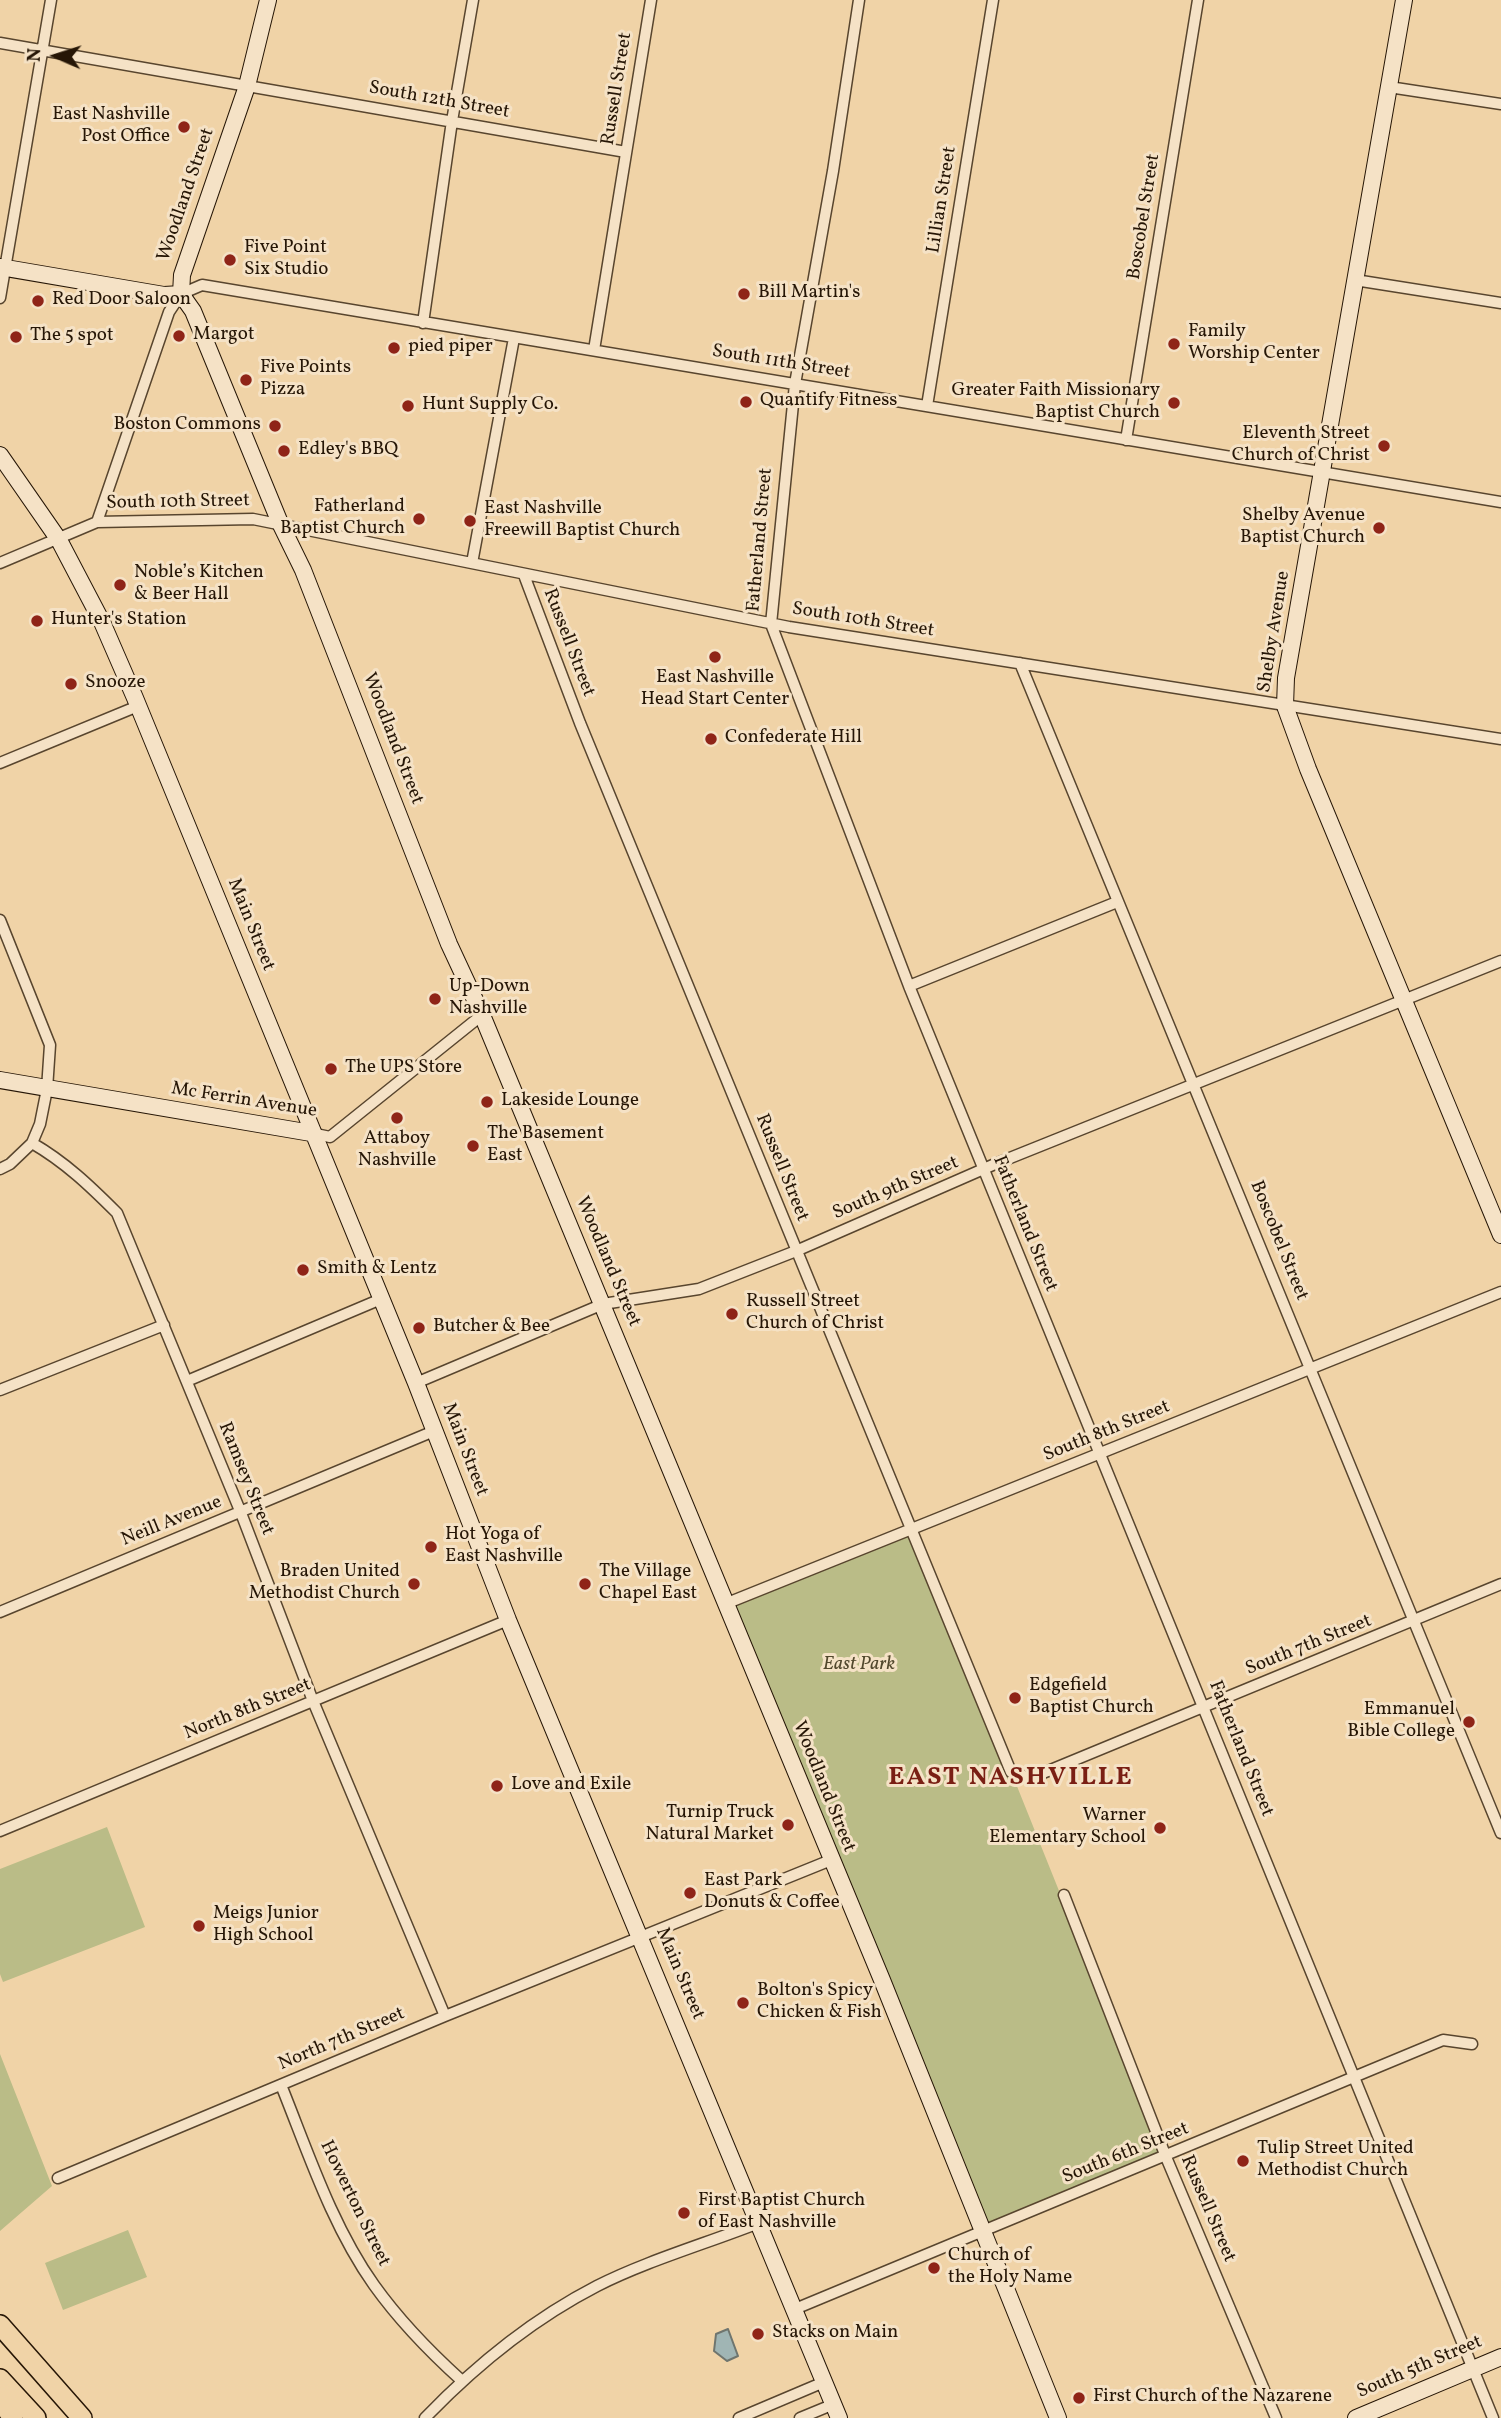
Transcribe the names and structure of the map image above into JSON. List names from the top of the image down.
{
  "streets": {
    "street": [
      "Russell Street",
      "South 12th Street",
      "Woodland Street",
      "Lillian Street",
      "Boscobel Street",
      "South 11th Street",
      "South 10th Street",
      "Fatherland Street",
      "Shelby Avenue",
      "Main Street",
      "Mc Ferrin Avenue",
      "South 9th Street",
      "South 8th Street",
      "Ramsey Street",
      "Neill Avenue",
      "South 7th Street",
      "North 8th Street",
      "North 7th Street",
      "South 6th Street",
      "Howerton Street",
      "South 5th Street"
    ]
  },
  "crossings": [
    ["Russell Street", "South 12th Street"],
    ["Russell Street", "South 11th Street"],
    ["Russell Street", "South 10th Street"],
    ["Russell Street", "South 9th Street"],
    ["Russell Street", "South 8th Street"],
    ["Russell Street", "South 7th Street"],
    ["Russell Street", "South 6th Street"],
    ["South 12th Street", "Woodland Street"],
    ["Woodland Street", "South 11th Street"],
    ["Woodland Street", "South 10th Street"],
    ["Woodland Street", "Mc Ferrin Avenue"],
    ["Woodland Street", "South 9th Street"],
    ["Woodland Street", "South 8th Street"],
    ["Woodland Street", "South 6th Street"],
    ["Lillian Street", "South 11th Street"],
    ["Boscobel Street", "South 11th Street"],
    ["Boscobel Street", "South 10th Street"],
    ["Boscobel Street", "South 9th Street"],
    ["Boscobel Street", "South 8th Street"],
    ["Boscobel Street", "South 7th Street"],
    ["South 11th Street", "Fatherland Street"],
    ["South 11th Street", "Shelby Avenue"],
    ["South 10th Street", "Fatherland Street"],
    ["South 10th Street", "Shelby Avenue"],
    ["Fatherland Street", "South 9th Street"],
    ["Fatherland Street", "South 8th Street"],
    ["Fatherland Street", "South 7th Street"],
    ["Fatherland Street", "South 6th Street"],
    ["Fatherland Street", "South 5th Street"],
    ["Shelby Avenue", "South 9th Street"],
    ["Main Street", "Mc Ferrin Avenue"],
    ["Main Street", "South 9th Street"],
    ["Main Street", "Neill Avenue"],
    ["Main Street", "North 8th Street"],
    ["Main Street", "North 7th Street"],
    ["Main Street", "South 6th Street"],
    ["Ramsey Street", "Neill Avenue"],
    ["Ramsey Street", "North 8th Street"],
    ["Ramsey Street", "North 7th Street"],
    ["North 7th Street", "Howerton Street"]
  ],
  "districts": ["EAST NASHVILLE"],
  "parks": ["East Park"],
  "places": [
    "East Nashville Post Office",
    "Five Point Six Studio",
    "Bill Martin's",
    "Red Door Saloon",
    "Margot",
    "The 5 spot",
    "Family Worship Center",
    "pied piper",
    "Five Points Pizza",
    "Quantify Fitness",
    "Greater Faith Missionary Baptist Church",
    "Hunt Supply Co.",
    "Boston Commons",
    "Eleventh Street Church of Christ",
    "Edley's BBQ",
    "Fatherland Baptist Church",
    "East Nashville Freewill Baptist Church",
    "Shelby Avenue Baptist Church",
    "Noble’s Kitchen & Beer Hall",
    "Hunter's Station",
    "East Nashville Head Start Center",
    "Snooze",
    "Confederate Hill",
    "Up-Down Nashville",
    "The UPS Store",
    "Lakeside Lounge",
    "Attaboy Nashville",
    "The Basement East",
    "Smith & Lentz",
    "Russell Street Church of Christ",
    "Butcher & Bee",
    "Hot Yoga of East Nashville",
    "Braden United Methodist Church",
    "The Village Chapel East",
    "Edgefield Baptist Church",
    "Emmanuel Bible College",
    "Love and Exile",
    "Turnip Truck Natural Market",
    "Warner Elementary School",
    "East Park Donuts & Coffee",
    "Meigs Junior High School",
    "Bolton's Spicy Chicken & Fish",
    "Tulip Street United Methodist Church",
    "First Baptist Church of East Nashville",
    "Church of the Holy Name",
    "Stacks on Main",
    "First Church of the Nazarene"
  ],
  "north": "left"
}
